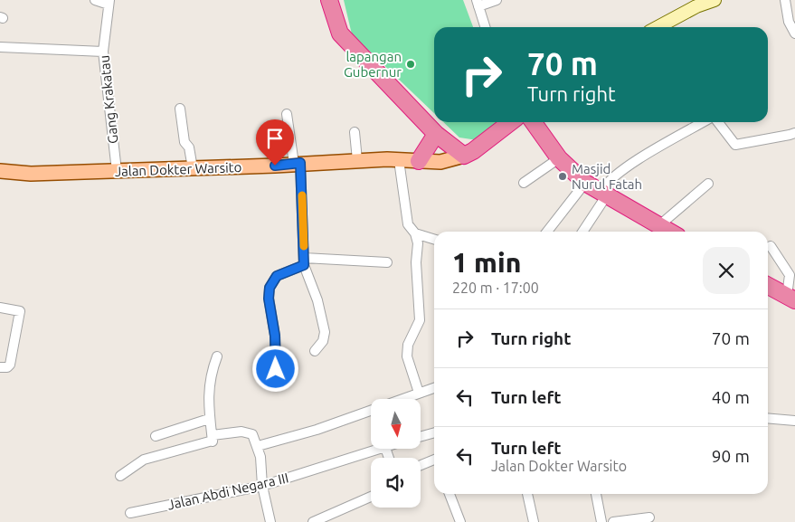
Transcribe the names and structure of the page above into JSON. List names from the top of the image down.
{
  "streets": {
    "main road": ["Jalan Dokter Warsito"],
    "street": ["Gang Krakatau", "Jalan Abdi Negara III"]
  },
  "crossings": [
    ["Gang Krakatau", "Jalan Dokter Warsito"]
  ],
  "places": ["lapangan Gubernur", "Masjid Nurul Fatah"],
  "north": "bottom",
  "page": {
    "turn": ["70 m", "Turn right"],
    "heading": ["1 min", "220 m · 17:00"],
    "list": [
      {
        "name": "Turn right",
        "value": "70 m"
      },
      {
        "name": "Turn left",
        "value": "40 m"
      },
      {
        "name": "Turn left",
        "note": "Jalan Dokter Warsito",
        "value": "90 m"
      }
    ]
  }
}
